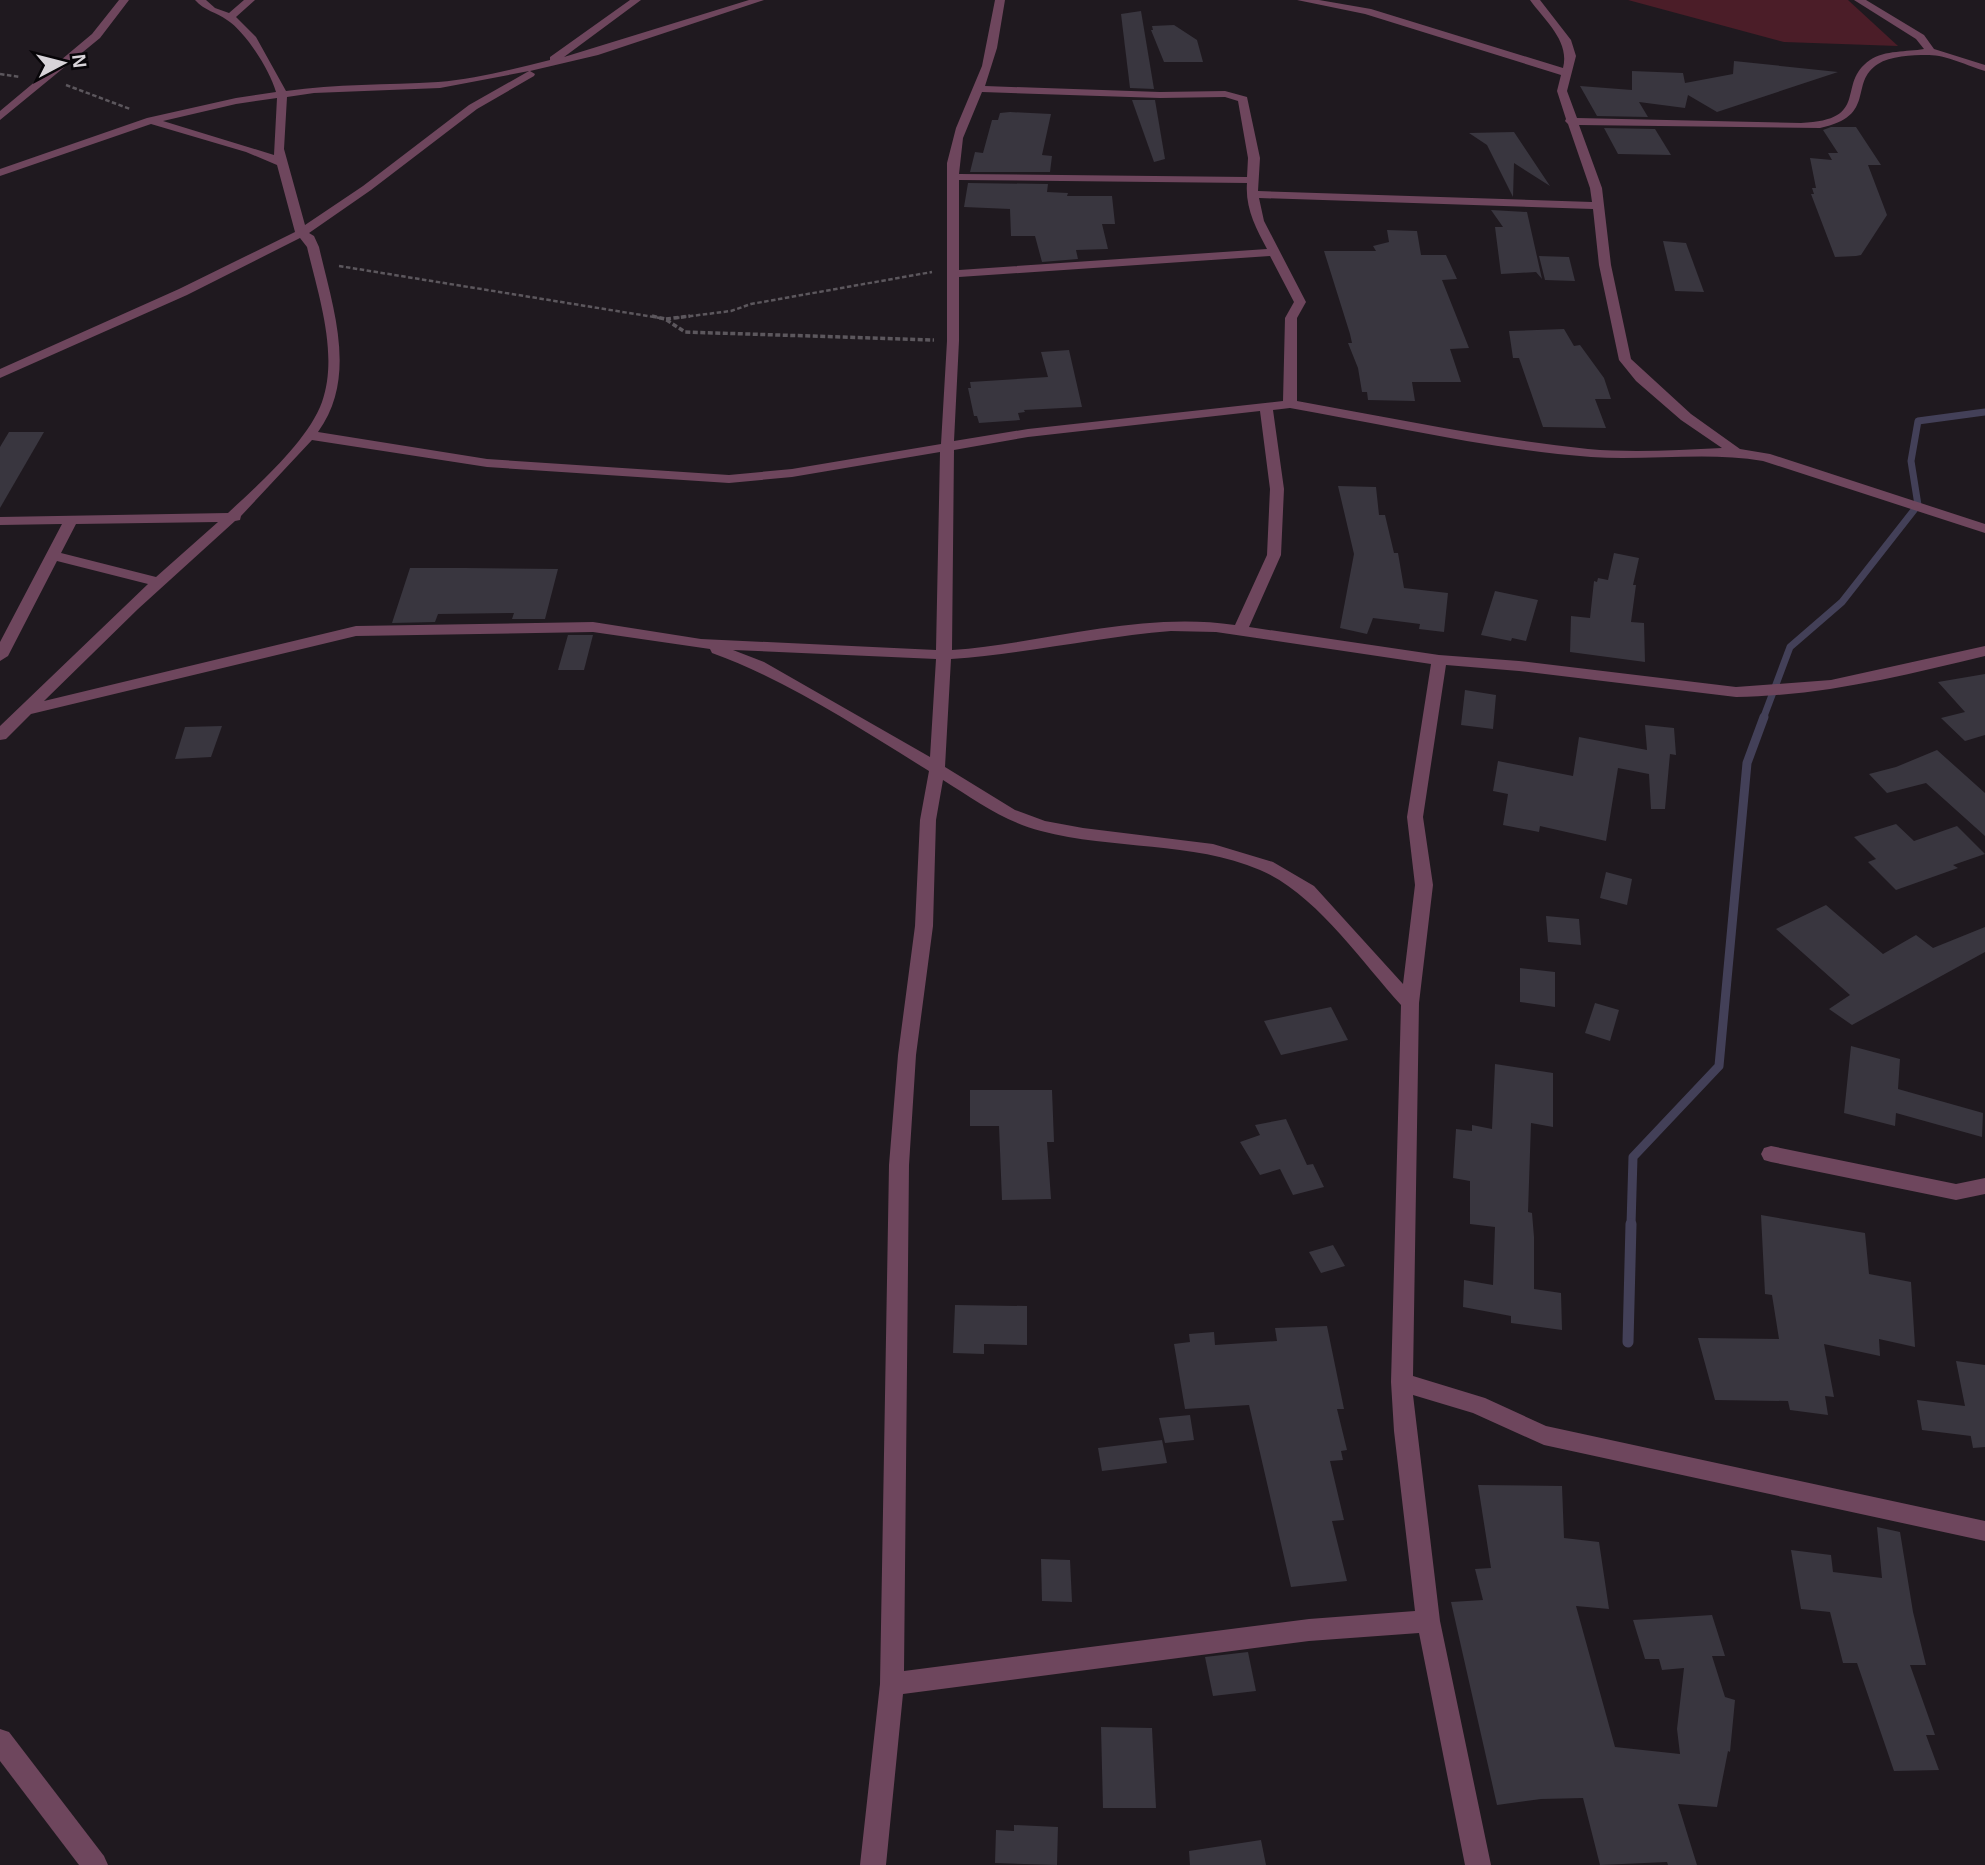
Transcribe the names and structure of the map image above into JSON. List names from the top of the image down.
{
  "north": "right"
}
